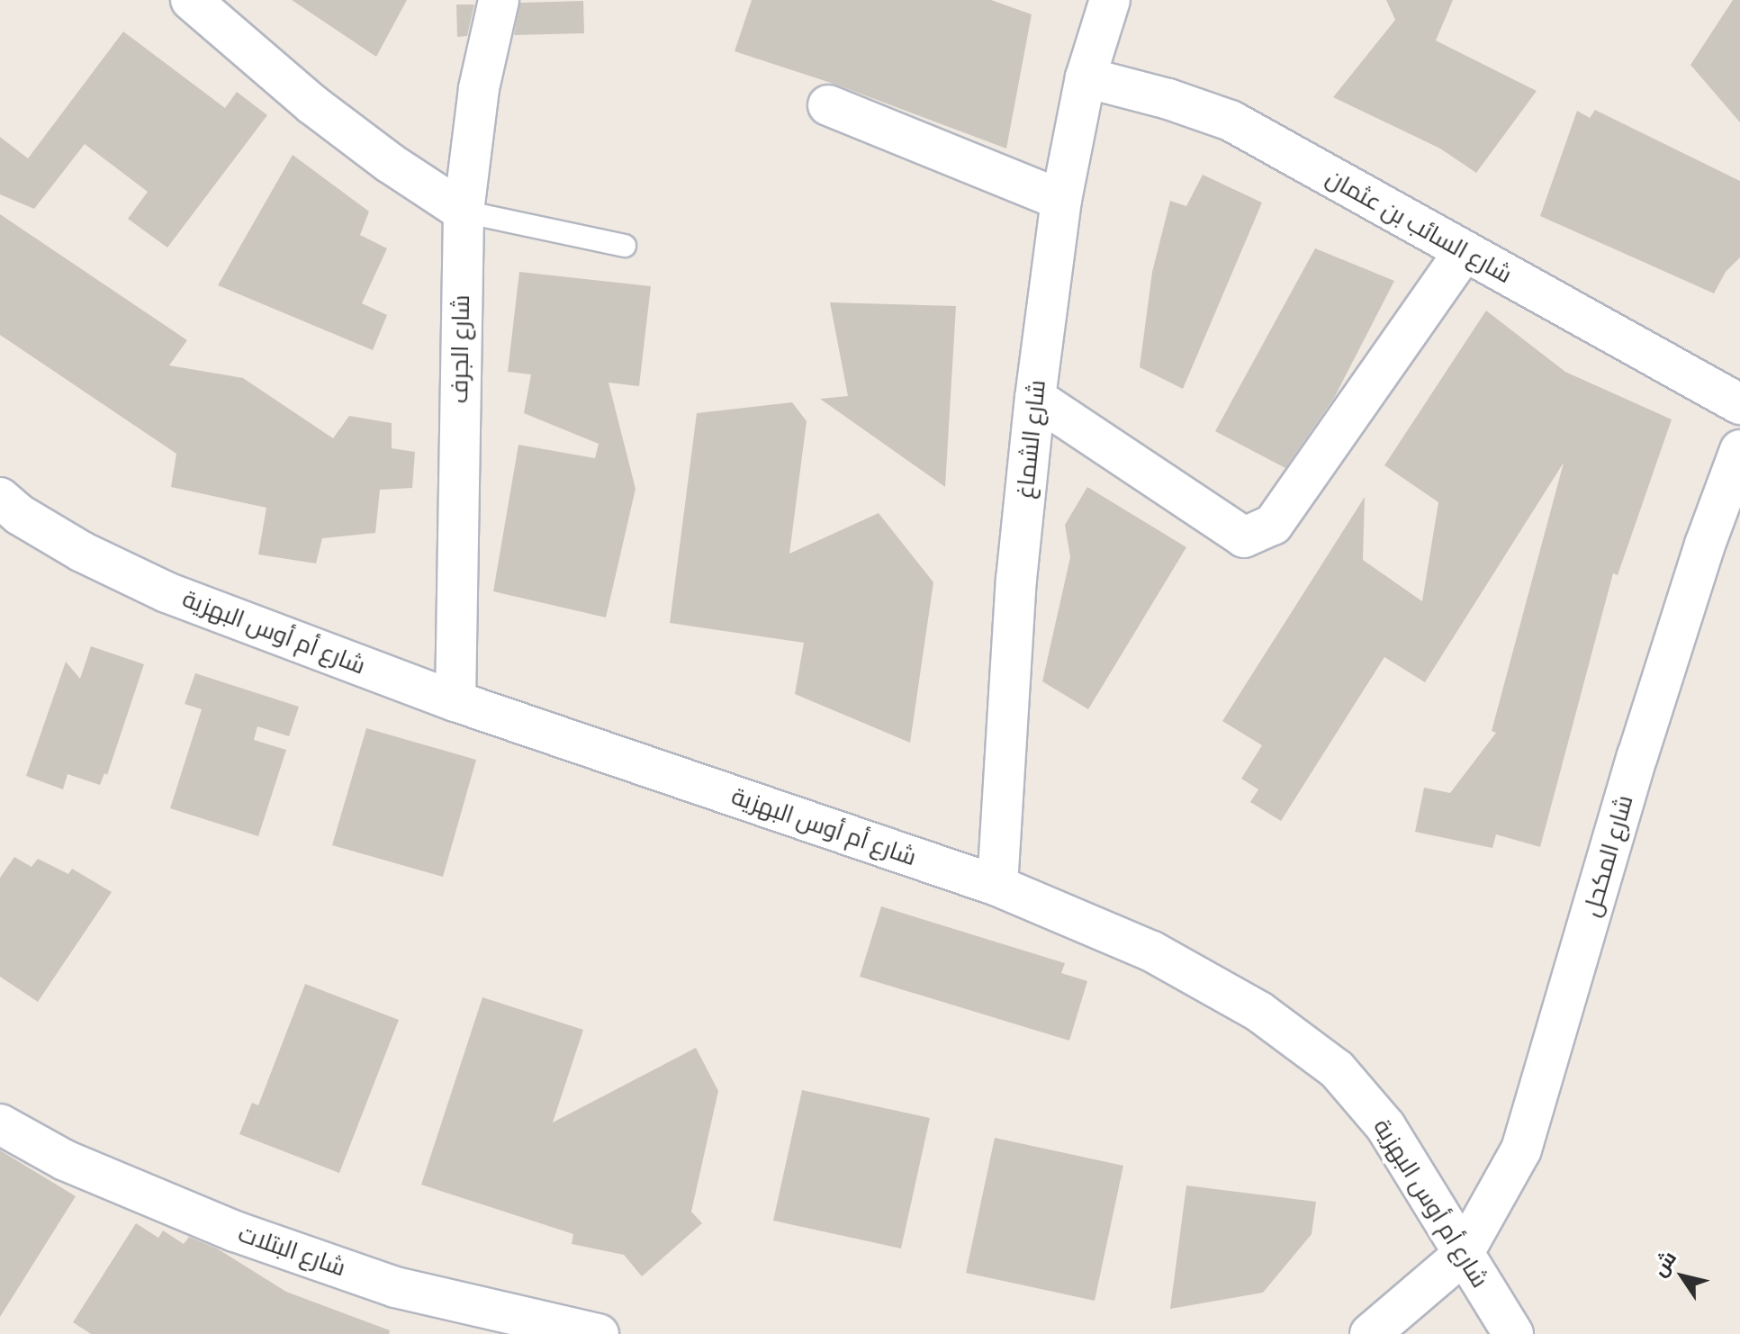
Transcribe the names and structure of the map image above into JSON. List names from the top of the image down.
{
  "streets": {
    "street": [
      "شارع السائب بن عثمان",
      "شارع الجرف",
      "شارع الشماغ",
      "شارع أم أوس البهزية",
      "شارع المكحل",
      "شارع البتلات"
    ]
  },
  "crossings": [
    ["شارع السائب بن عثمان", "شارع الشماغ"],
    ["شارع الجرف", "شارع أم أوس البهزية"],
    ["شارع الشماغ", "شارع أم أوس البهزية"],
    ["شارع أم أوس البهزية", "شارع المكحل"]
  ],
  "north": "top left"
}
